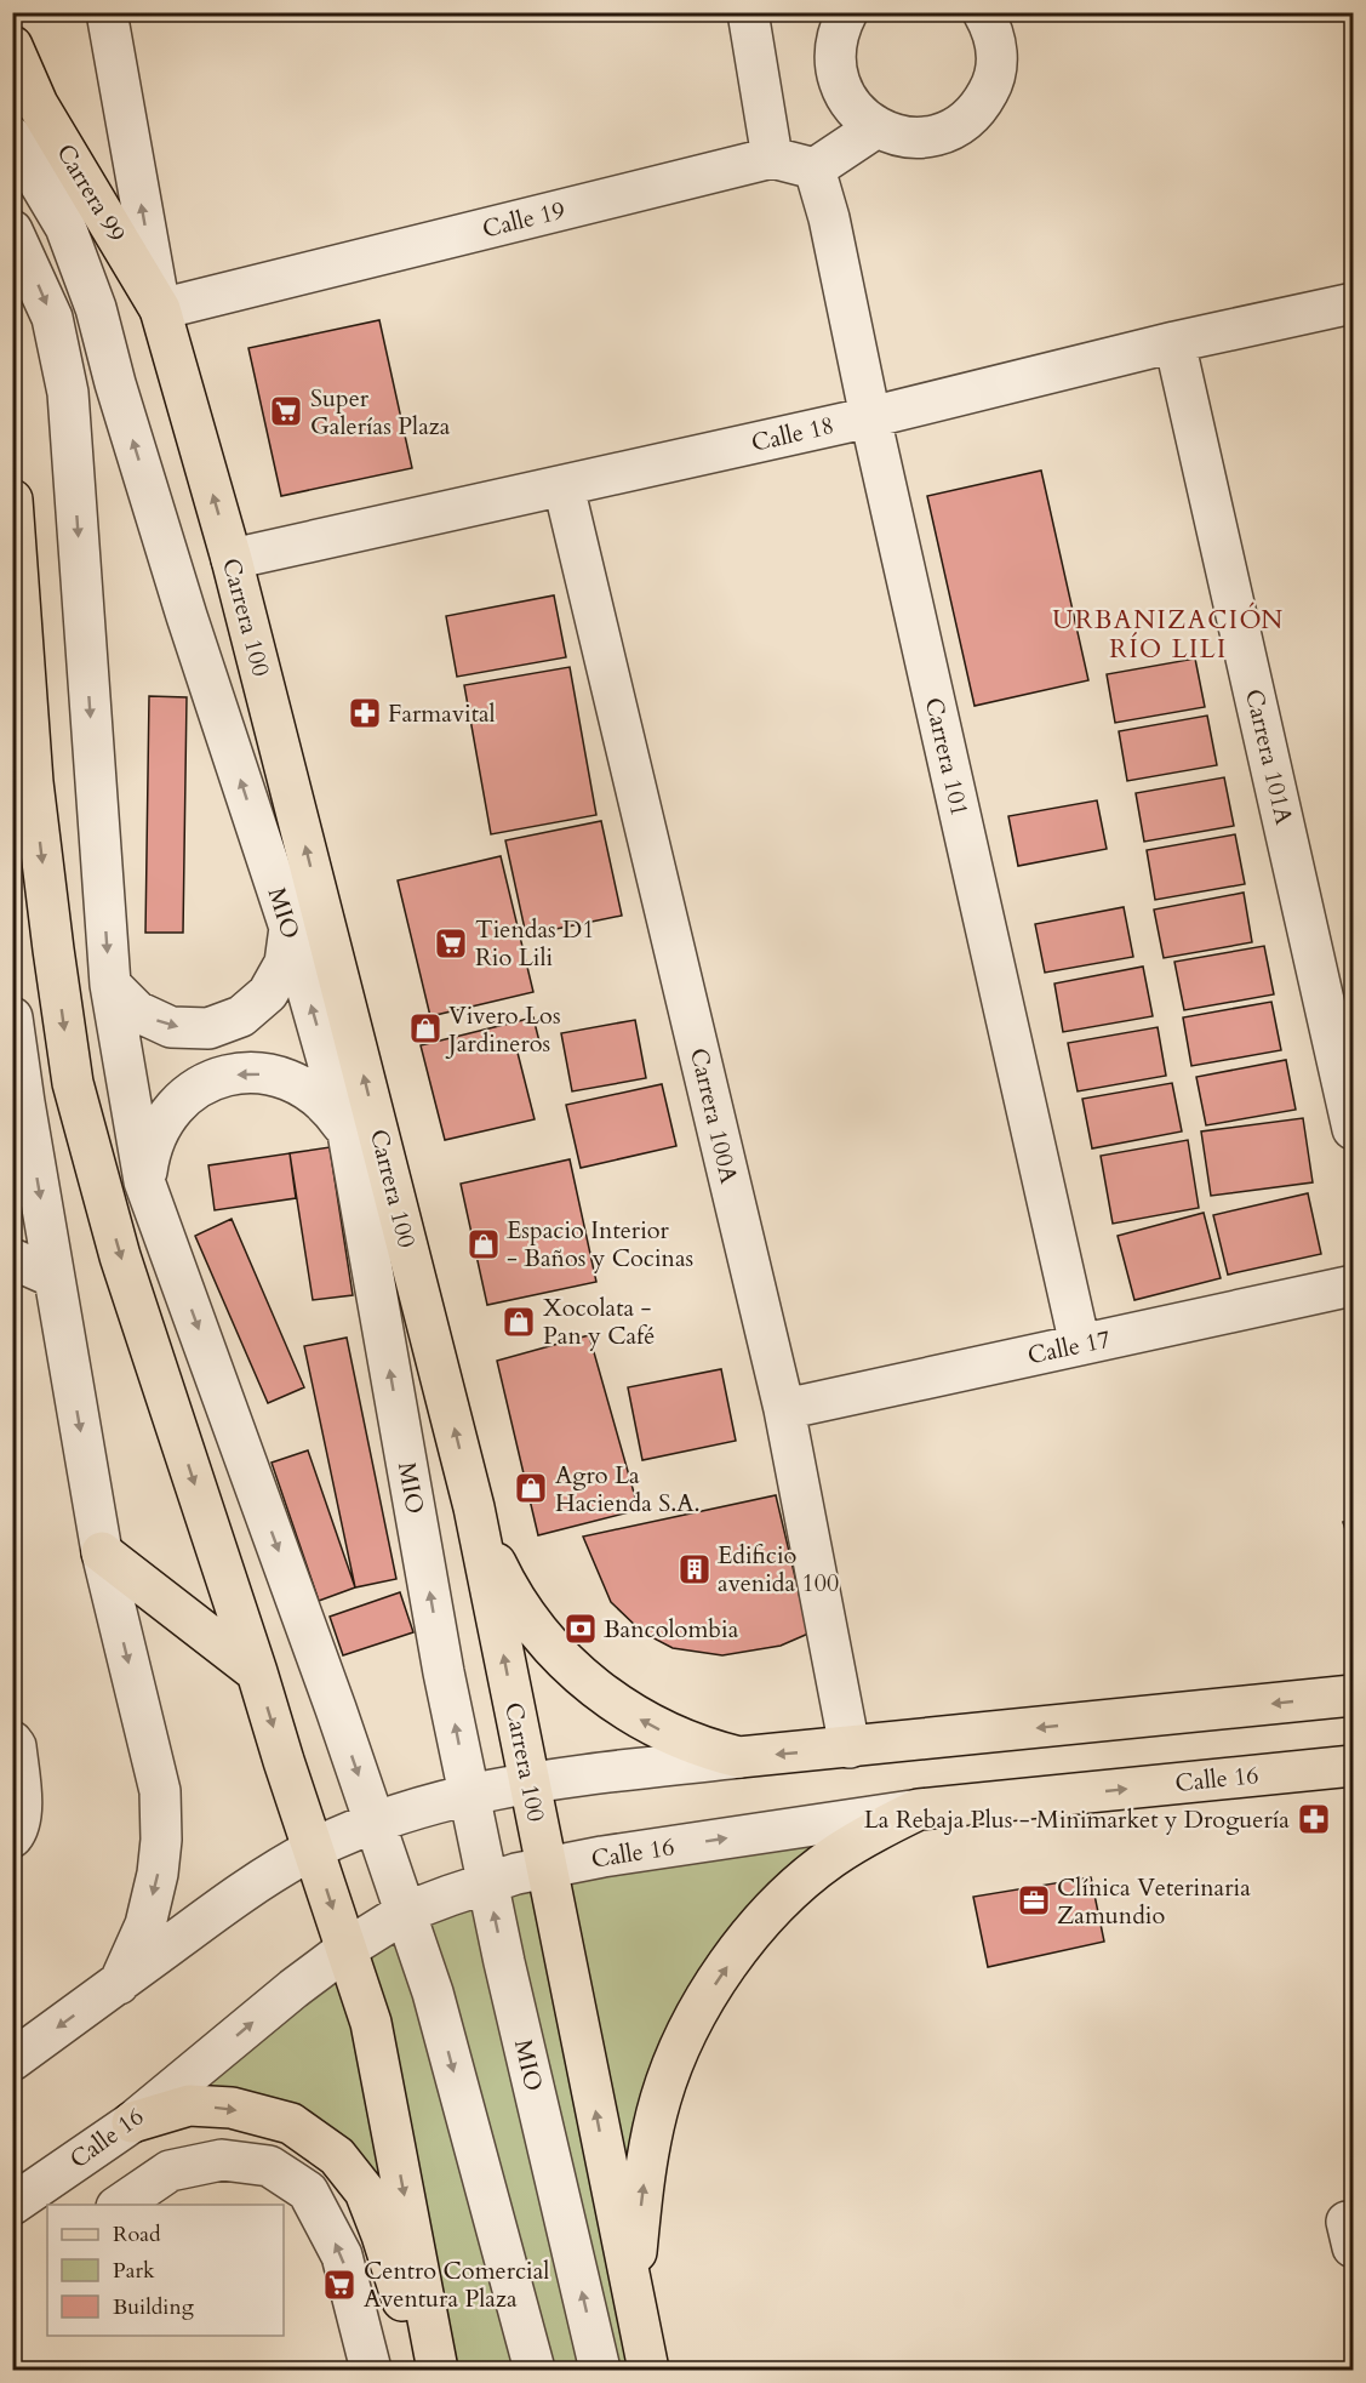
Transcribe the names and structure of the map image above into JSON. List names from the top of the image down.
{
  "streets": {
    "main road": ["Carrera 99", "Carrera 100", "Calle 16"],
    "street": [
      "Calle 19",
      "Calle 18",
      "Carrera 101",
      "Carrera 101A",
      "MIO",
      "Carrera 100A",
      "Calle 17"
    ]
  },
  "crossings": [
    ["Carrera 99", "Calle 19"],
    ["Carrera 99", "Carrera 100"],
    ["Calle 19", "Carrera 100"],
    ["Calle 19", "Carrera 101"],
    ["Calle 18", "Carrera 100"],
    ["Calle 18", "Carrera 101"],
    ["Calle 18", "Carrera 101A"],
    ["Calle 18", "Carrera 100A"],
    ["Carrera 100", "Calle 16"],
    ["Carrera 101", "Calle 17"],
    ["MIO", "Calle 16"],
    ["Carrera 100A", "Calle 17"]
  ],
  "districts": ["URBANIZACIÓN RÍO LILI"],
  "places": {
    "supermarket": ["Super Galerías Plaza", "Tiendas D1 Rio Lili", "Centro Comercial Aventura Plaza"],
    "pharmacy": ["Farmavital", "La Rebaja Plus - Minimarket y Droguería"],
    "shop": [
      "Vivero Los Jardineros",
      "Espacio Interior - Baños y Cocinas",
      "Xocolata - Pan y Café",
      "Agro La Hacienda S.A."
    ],
    "building": ["Edificio avenida 100"],
    "bank": ["Bancolombia"],
    "office": ["Clínica Veterinaria Zamundio"]
  },
  "legend": ["Road", "Park", "Building"]
}
